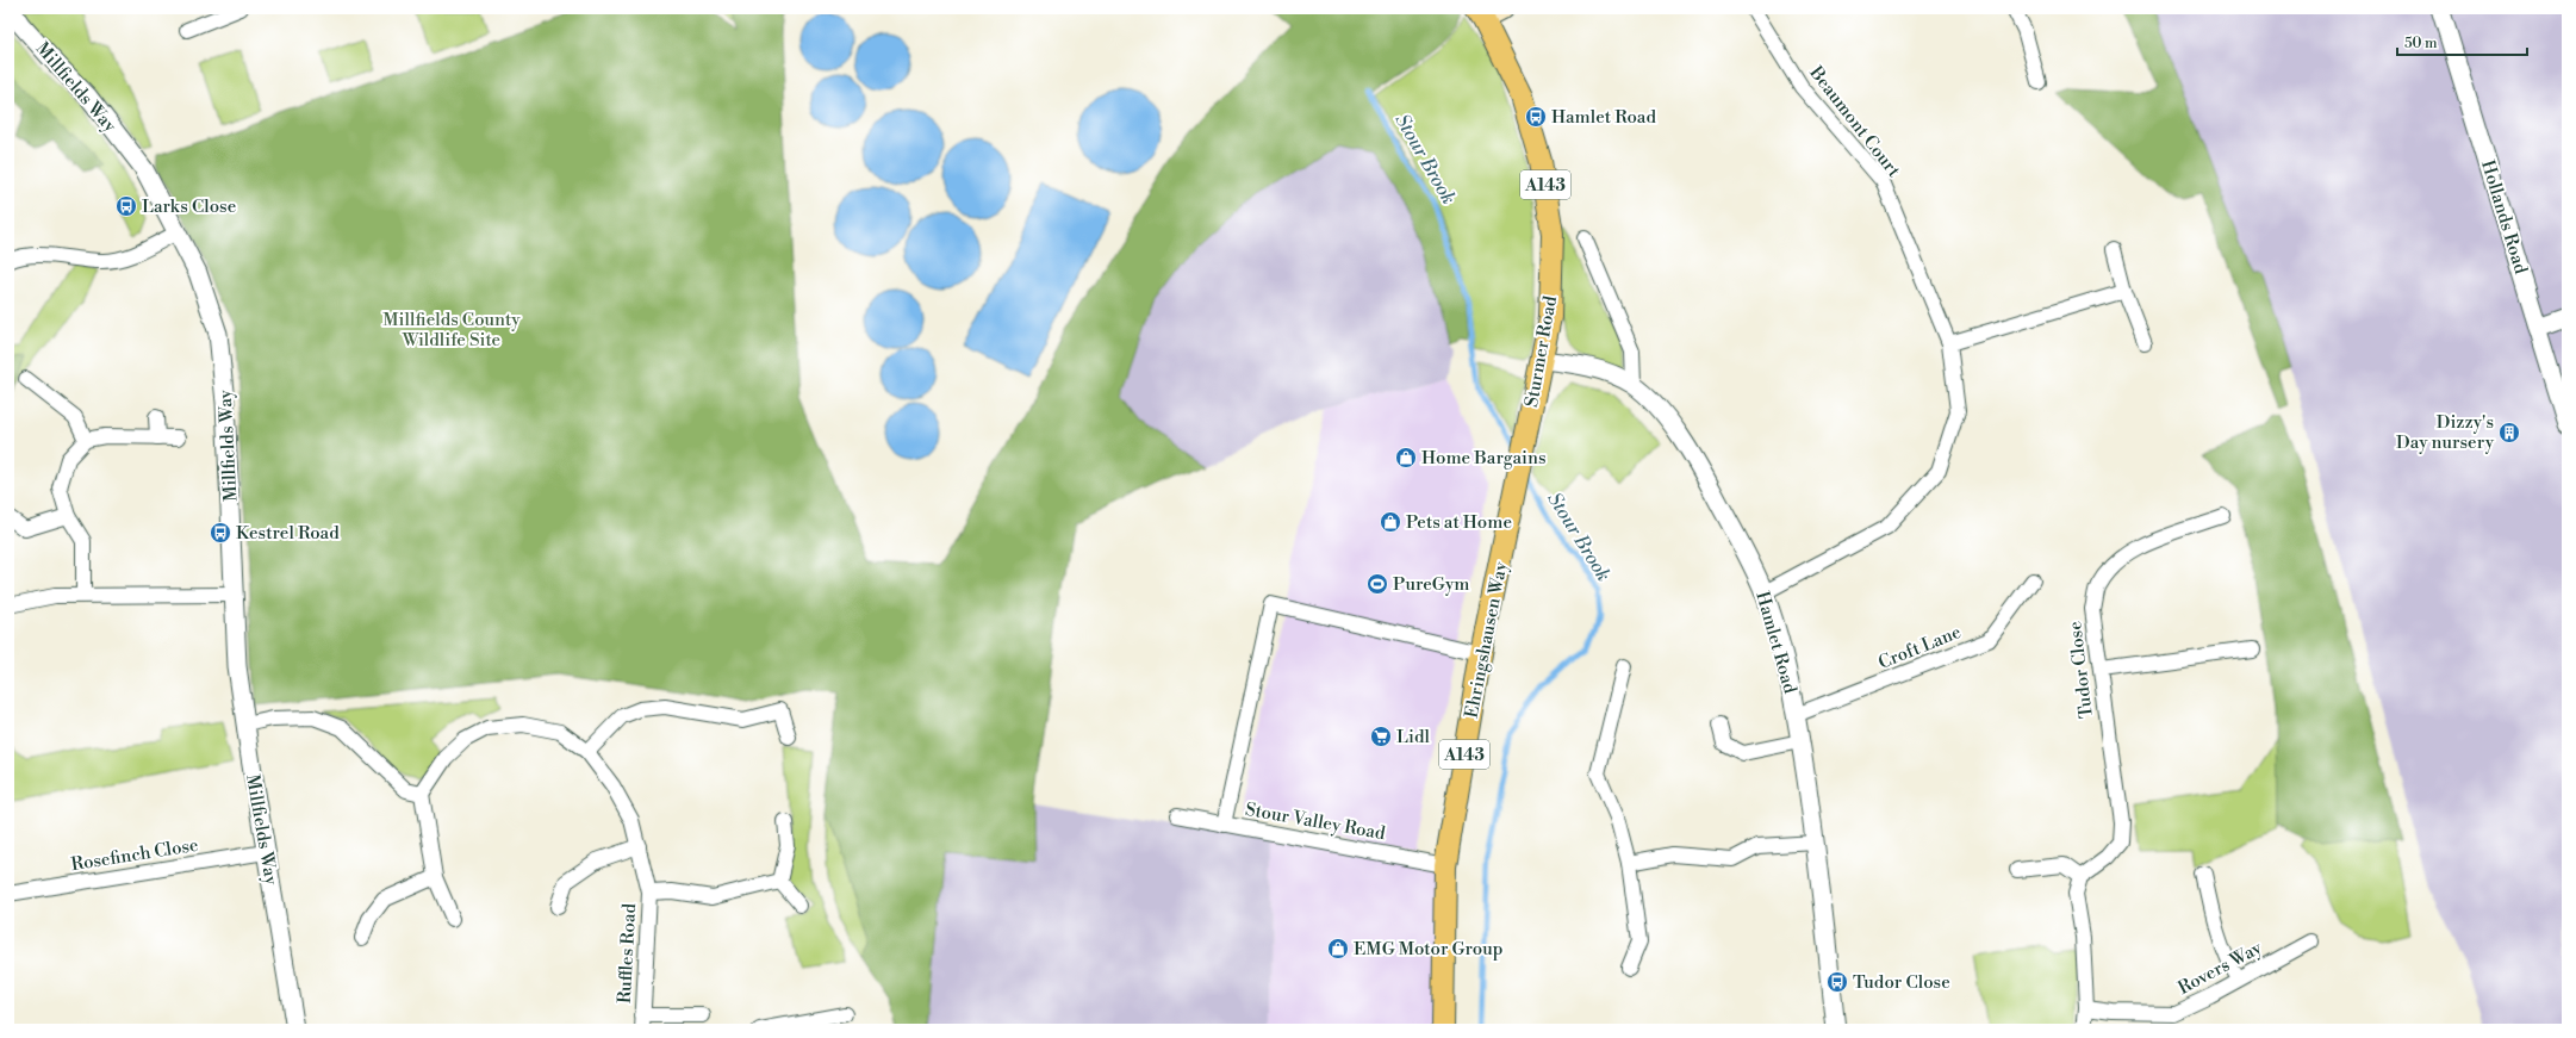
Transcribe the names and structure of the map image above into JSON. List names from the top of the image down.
{
  "streets": {
    "main road": ["A143", "Sturmer Road", "Ehringshausen Way"],
    "street": [
      "Millfields Way",
      "Beaumont Court",
      "Hollands Road",
      "Hamlet Road",
      "Croft Lane",
      "Tudor Close",
      "Stour Valley Road",
      "Rosefinch Close",
      "Ruffles Road",
      "Rovers Way"
    ]
  },
  "crossings": [
    ["Millfields Way", "Rosefinch Close"],
    ["Beaumont Court", "Hamlet Road"],
    ["Sturmer Road", "Ehringshausen Way"],
    ["Sturmer Road", "Hamlet Road"],
    ["Ehringshausen Way", "Stour Valley Road"],
    ["Hamlet Road", "Croft Lane"]
  ],
  "water": ["Stour Brook"],
  "parks": ["Millfields County Wildlife Site"],
  "places": {
    "bus stop": [
      "Hamlet Road",
      "Larks Close",
      "Kestrel Road",
      "Tudor Close"
    ],
    "building": ["Dizzy's Day nursery"],
    "shop": ["Home Bargains", "Pets at Home", "EMG Motor Group"],
    "sports": ["PureGym"],
    "supermarket": ["Lidl"]
  },
  "scale_bar": "50 m"
}
